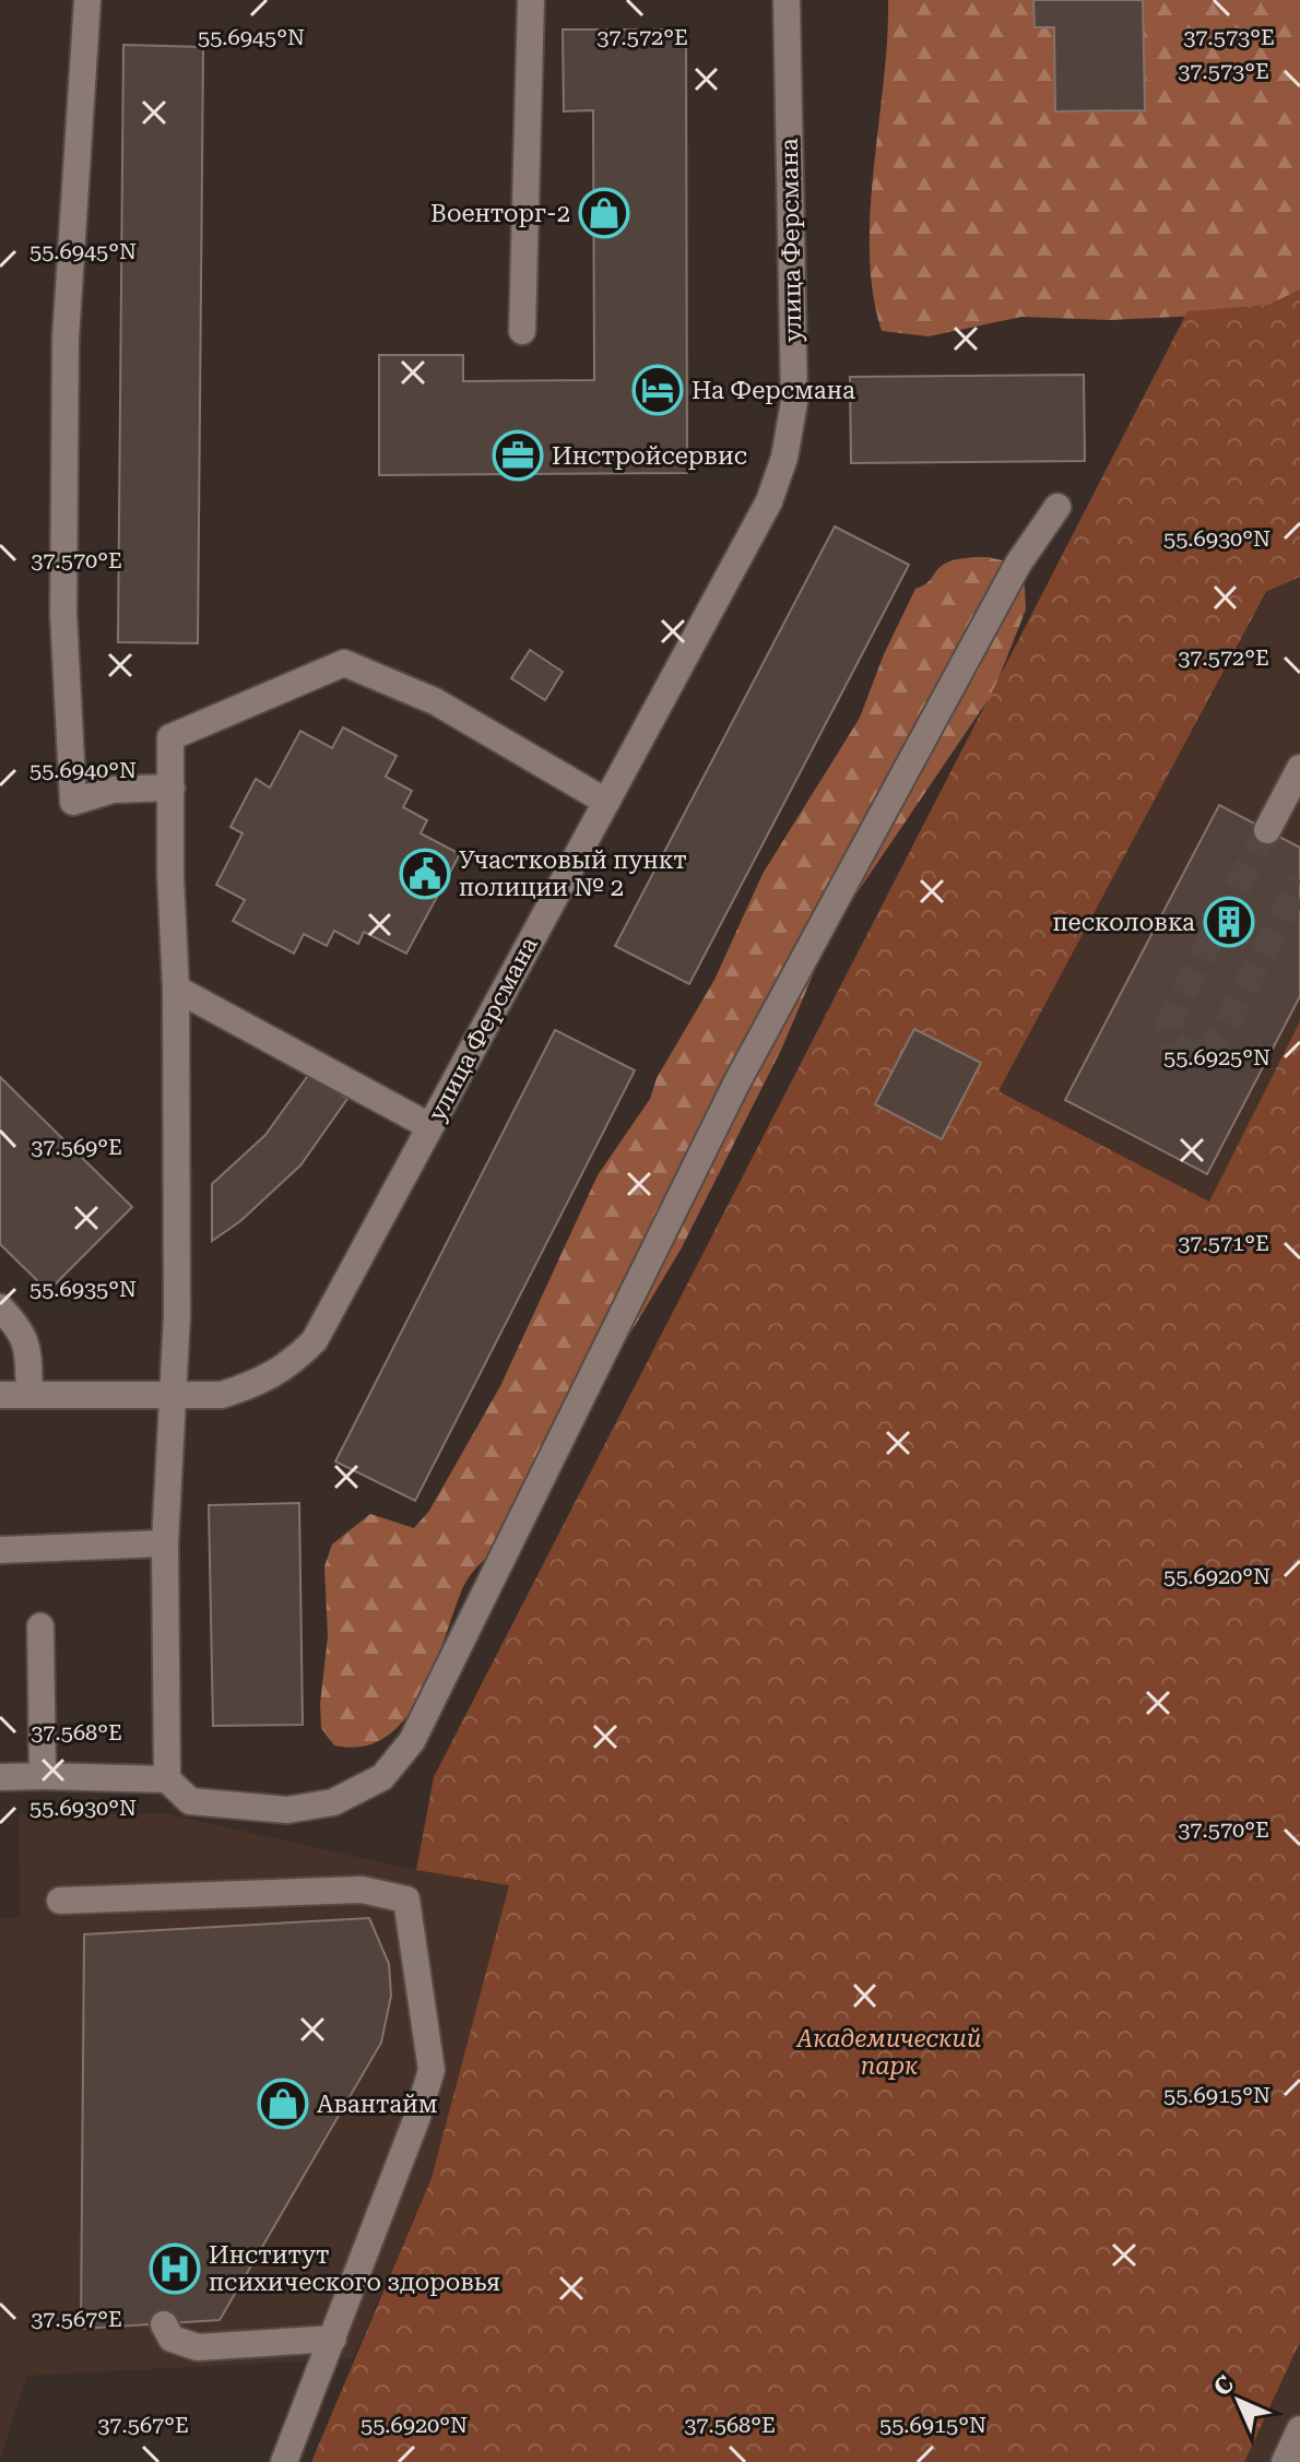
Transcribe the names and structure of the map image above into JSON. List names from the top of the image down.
{
  "streets": {
    "street": ["улица Ферсмана"]
  },
  "parks": ["Академический парк"],
  "places": {
    "shop": ["Военторг-2", "Авантайм"],
    "hotel": ["На Ферсмана"],
    "office": ["Инстройсервис"],
    "public building": ["Участковый пункт полиции № 2"],
    "building": ["песколовка"],
    "hospital": ["Институт психического здоровья"]
  },
  "north": "top left",
  "coordinates": [
    "37.573°E",
    "55.6945°N",
    "37.572°E",
    "55.6930°N",
    "37.570°E",
    "55.6940°N",
    "55.6925°N",
    "37.569°E",
    "37.571°E",
    "55.6935°N",
    "55.6920°N",
    "37.568°E",
    "55.6915°N",
    "37.567°E"
  ]
}
